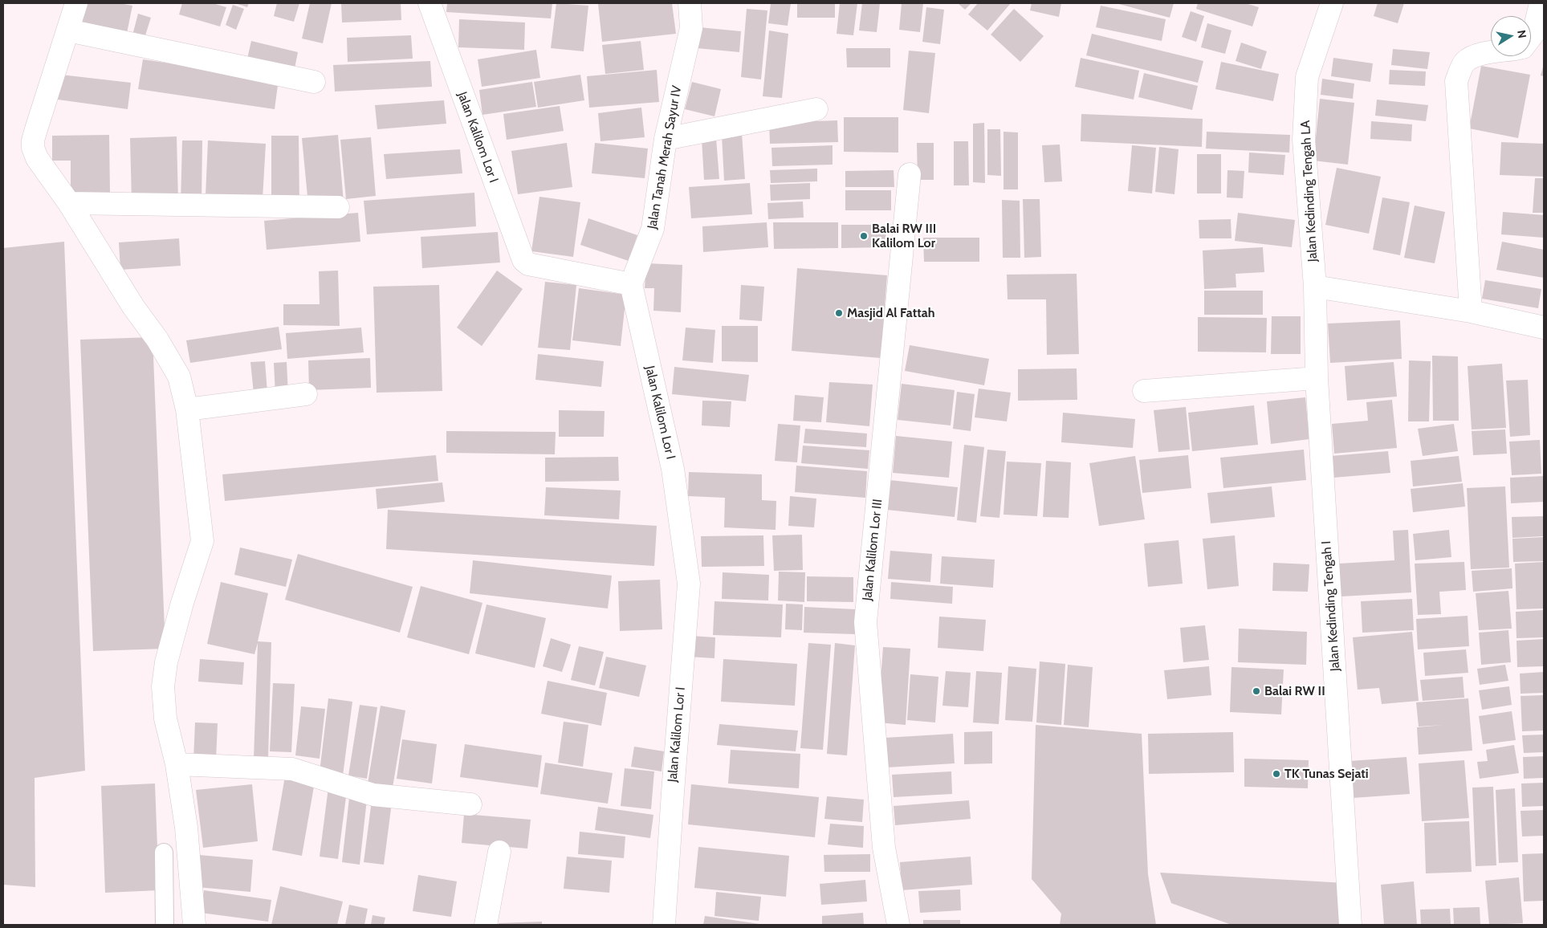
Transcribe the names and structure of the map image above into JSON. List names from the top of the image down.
{
  "streets": {
    "street": [
      "Jalan Kalilom Lor I",
      "Jalan Tanah Merah Sayur IV",
      "Jalan Kedinding Tengah LA",
      "Jalan Kalilom Lor III",
      "Jalan Kedinding Tengah I"
    ]
  },
  "crossings": [
    ["Jalan Kalilom Lor I", "Jalan Tanah Merah Sayur IV"],
    ["Jalan Kedinding Tengah LA", "Jalan Kedinding Tengah I"]
  ],
  "places": [
    "Balai RW III Kalilom Lor",
    "Masjid Al Fattah",
    "Balai RW II",
    "TK Tunas Sejati"
  ],
  "north": "right"
}
